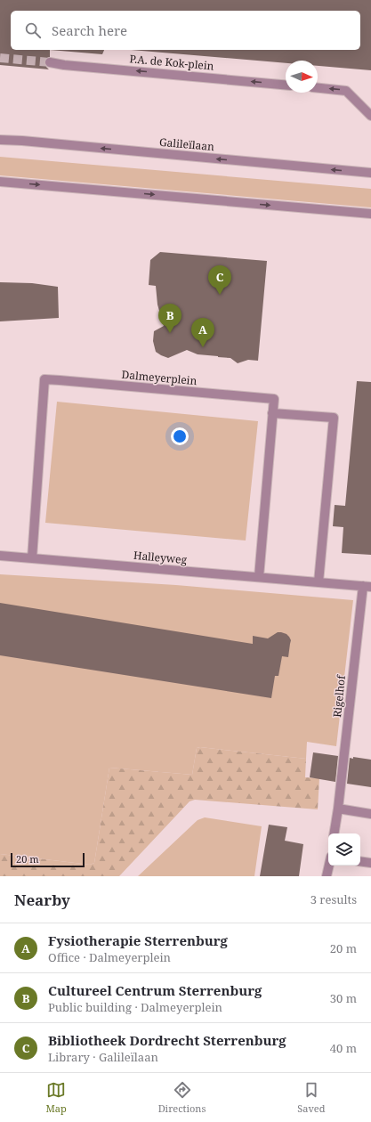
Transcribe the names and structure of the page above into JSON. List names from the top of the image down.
{
  "streets": {
    "street": [
      "P.A. de Kok-plein",
      "Galileïlaan",
      "Dalmeyerplein",
      "Halleyweg",
      "Rigelhof"
    ]
  },
  "crossings": [
    ["Dalmeyerplein", "Halleyweg"],
    ["Halleyweg", "Rigelhof"]
  ],
  "one_way": ["P.A. de Kok-plein"],
  "scale_bar": "20 m",
  "north": "right",
  "page": {
    "search": "Search here",
    "pins": ["C", "B", "A"],
    "scale": "20 m",
    "heading": ["Nearby", "3 results"],
    "list": [
      {
        "mark": "A",
        "name": "Fysiotherapie Sterrenburg",
        "note": "Office · Dalmeyerplein",
        "value": "20 m"
      },
      {
        "mark": "B",
        "name": "Cultureel Centrum Sterrenburg",
        "note": "Public building · Dalmeyerplein",
        "value": "30 m"
      },
      {
        "mark": "C",
        "name": "Bibliotheek Dordrecht Sterrenburg",
        "note": "Library · Galileïlaan",
        "value": "40 m"
      }
    ],
    "nav": ["Map", "Directions", "Saved"]
  }
}
